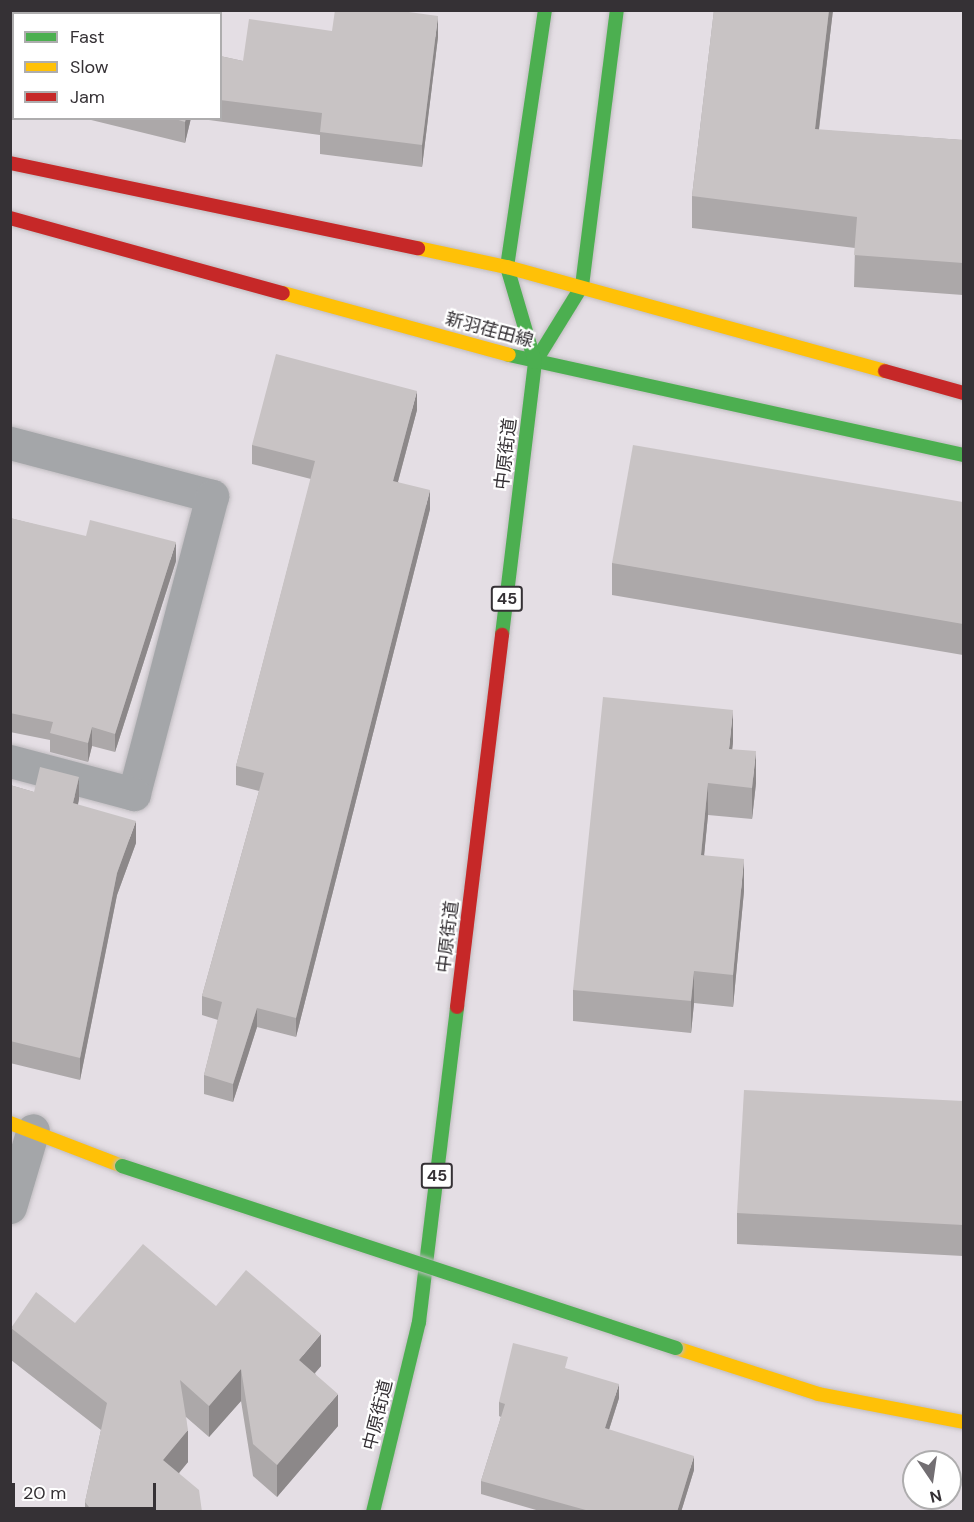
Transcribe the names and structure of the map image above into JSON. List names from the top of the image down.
{
  "streets": {
    "street": ["新羽荏田線", "中原街道", "45"]
  },
  "crossings": [
    ["新羽荏田線", "中原街道"]
  ],
  "legend": ["Fast", "Slow", "Jam"],
  "scale_bar": "20 m",
  "north": "bottom"
}
